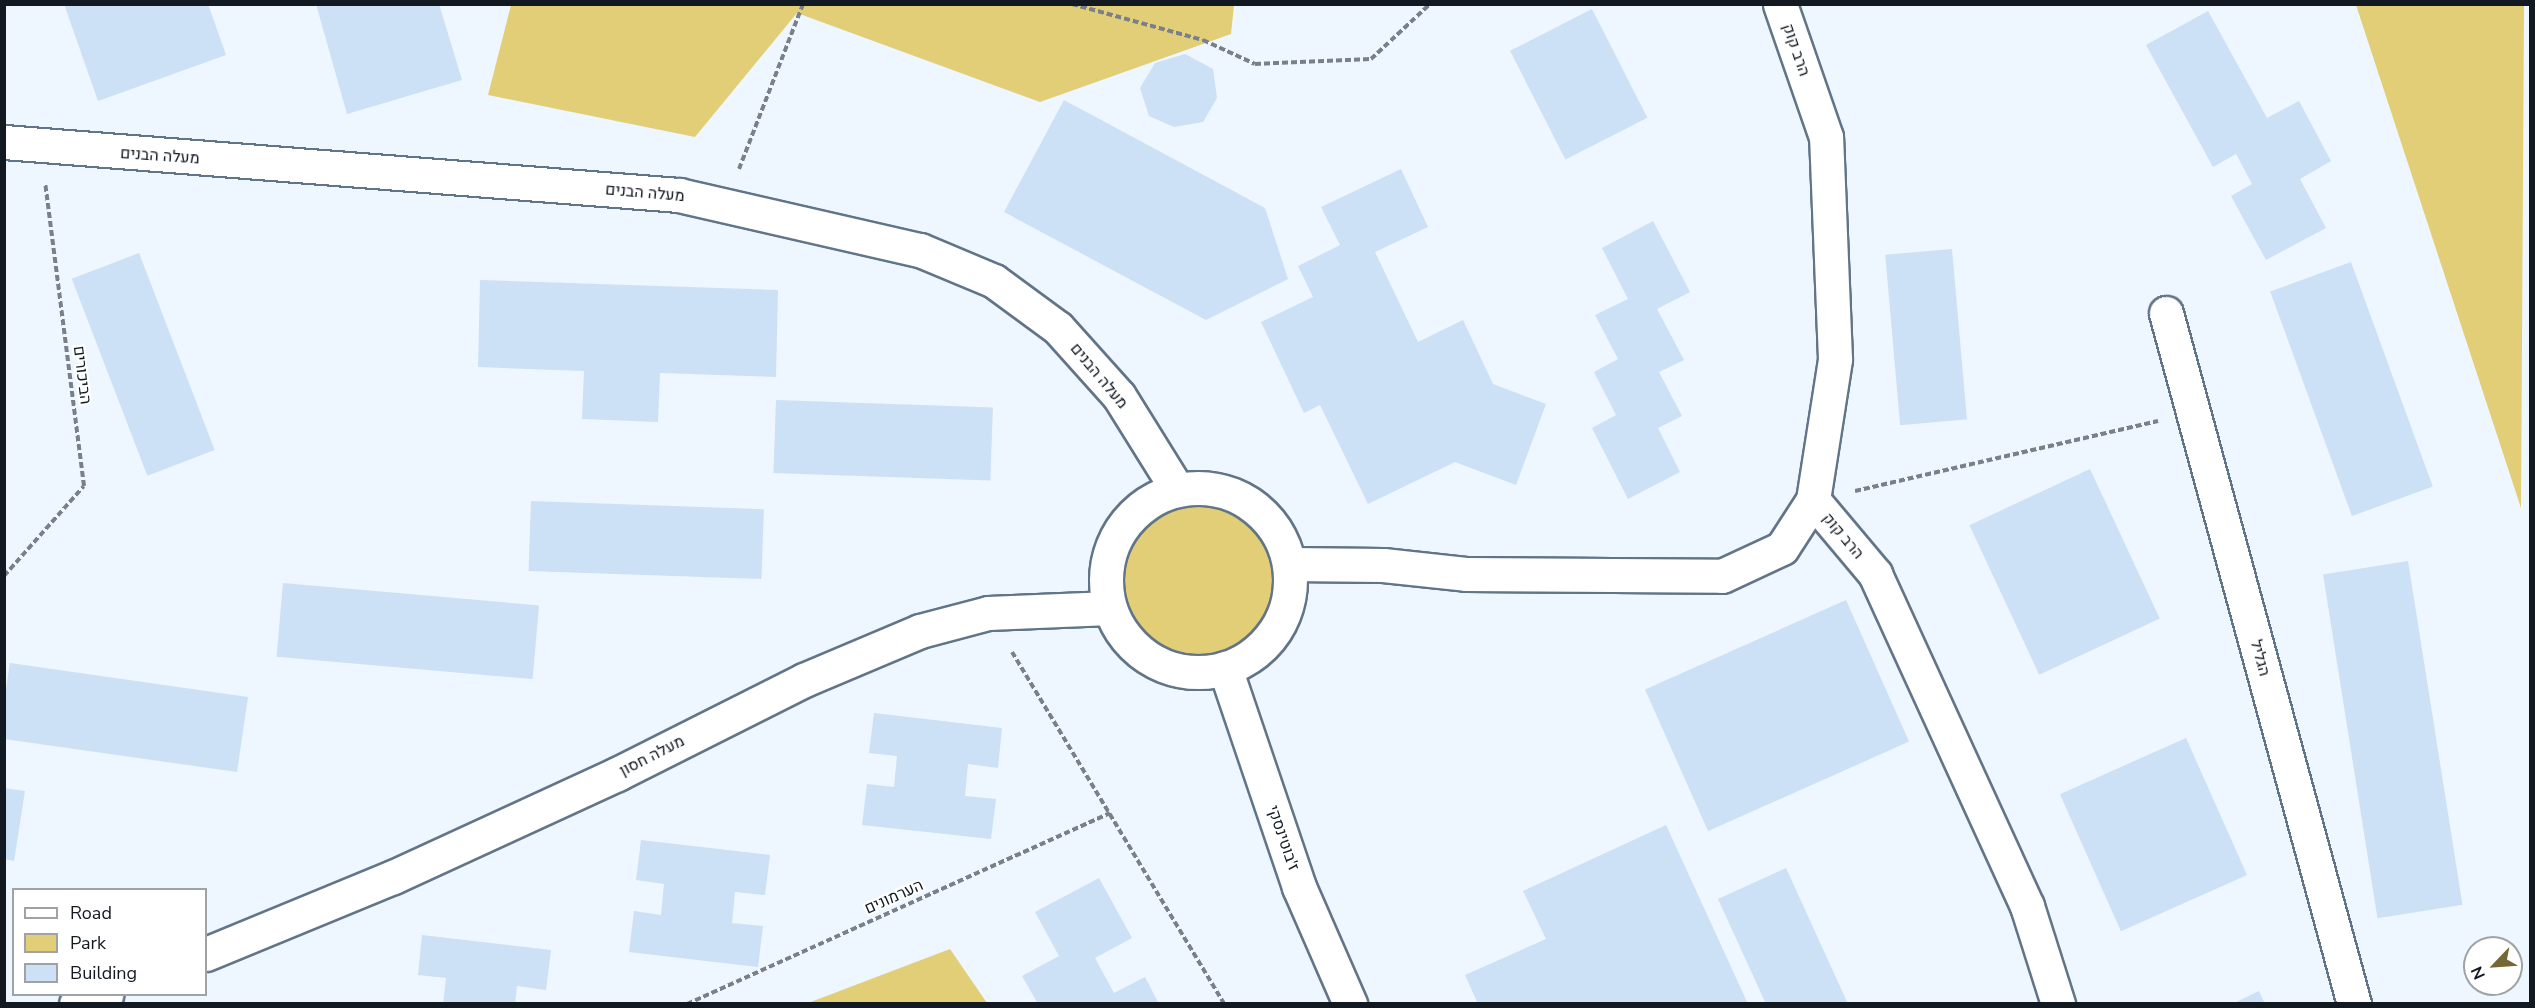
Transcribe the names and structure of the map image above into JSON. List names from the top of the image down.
{
  "streets": {
    "street": [
      "הרב קוק",
      "מעלה הבנים",
      "הגליל",
      "מעלה חסון",
      "ז'בוטינסקי"
    ],
    "path": ["הביכורים", "הערמונים"]
  },
  "crossings": [
    ["מעלה הבנים", "הביכורים"],
    ["מעלה הבנים", "מעלה חסון"],
    ["מעלה הבנים", "ז'בוטינסקי"],
    ["מעלה חסון", "ז'בוטינסקי"]
  ],
  "legend": ["Road", "Park", "Building"],
  "north": "bottom left"
}
